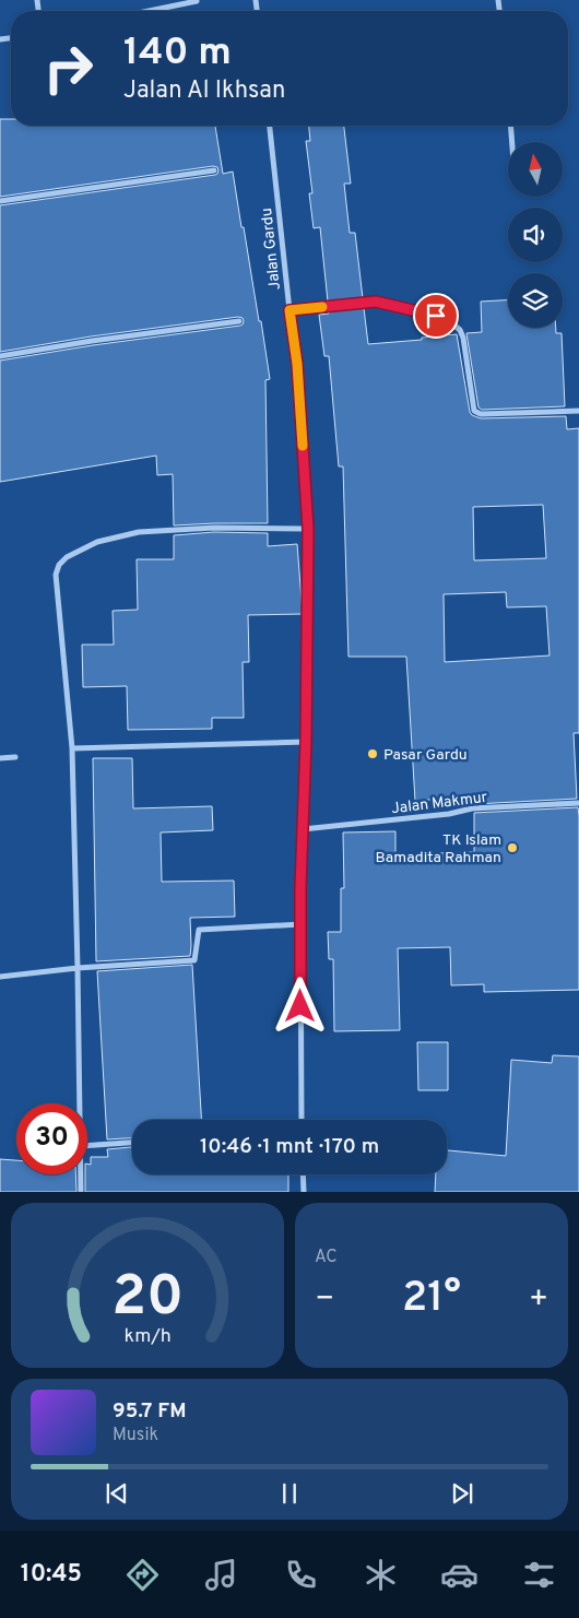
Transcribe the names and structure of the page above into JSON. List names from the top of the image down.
{
  "streets": {
    "street": ["Jalan Gardu", "Jalan Makmur"]
  },
  "crossings": [
    ["Jalan Gardu", "Jalan Makmur"]
  ],
  "places": ["Pasar Gardu", "TK Islam Bamadita Rahman"],
  "north": "top",
  "page": {
    "turn": ["140 m", "Jalan Al Ikhsan"],
    "limit": "30",
    "trip": "10:46 · 1 mnt · 170 m",
    "tile": "AC",
    "heat": ["−", "21°", "+"],
    "song": ["95.7 FM", "Musik"],
    "tabs": "10:45",
    "gauge": ["20", "km/h"]
  }
}
